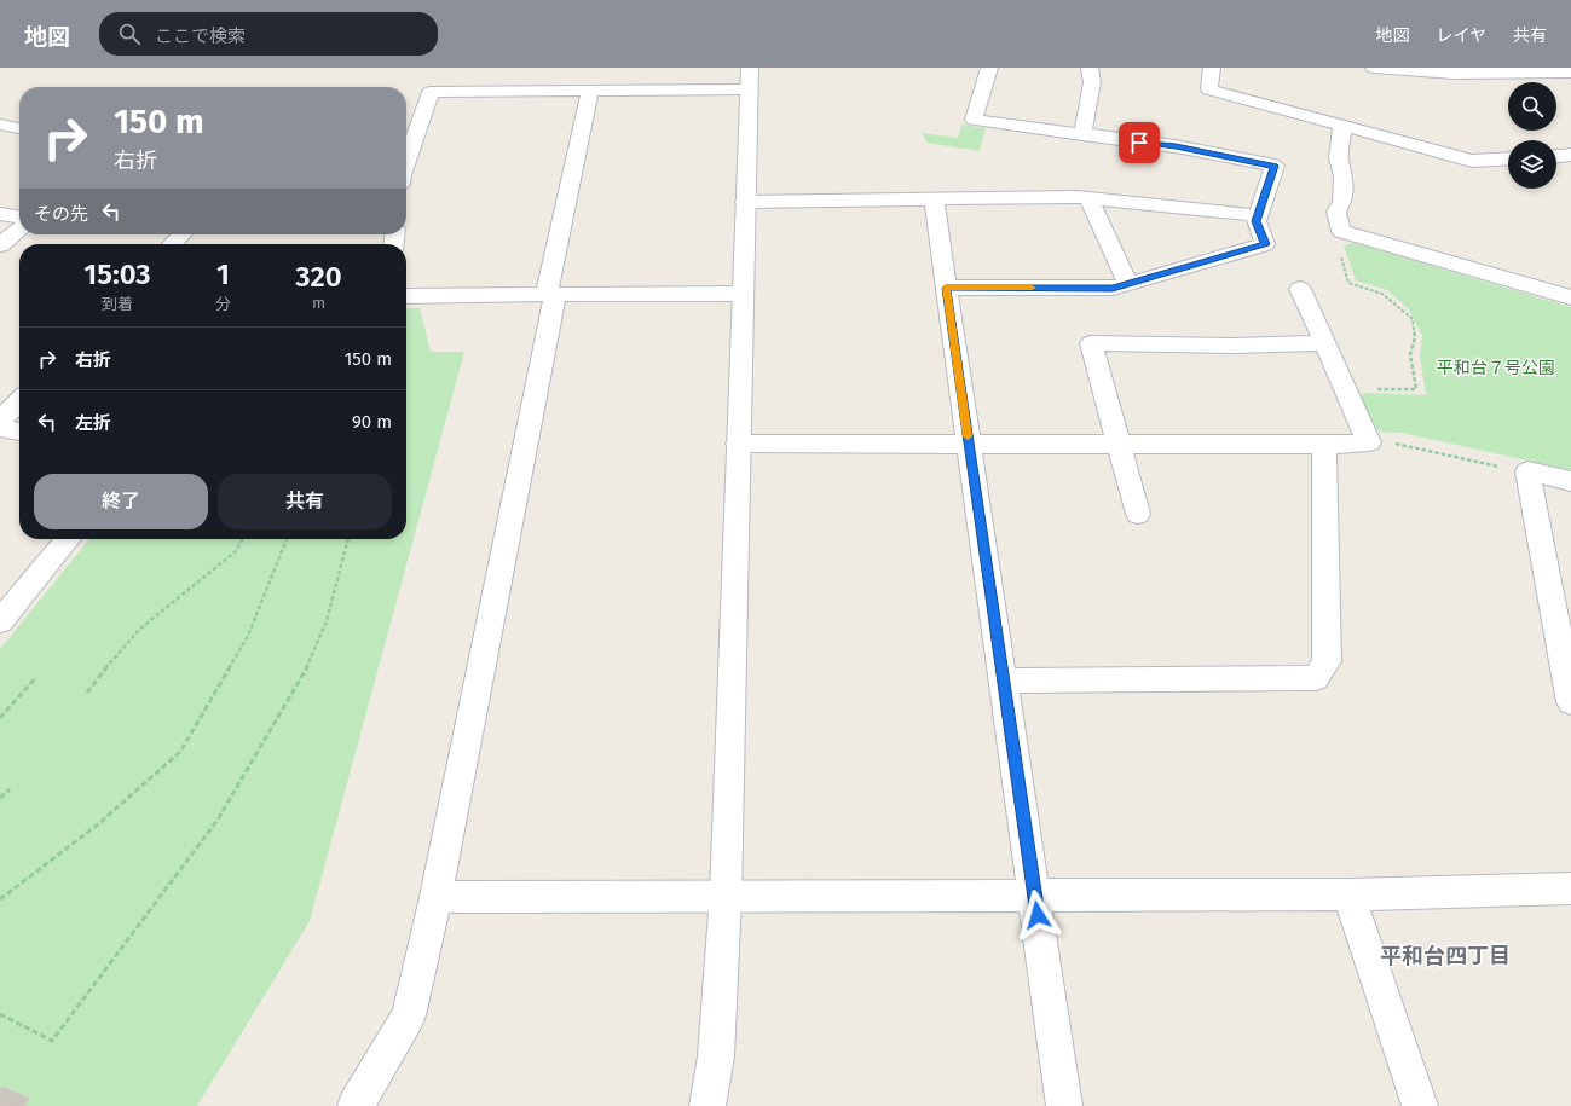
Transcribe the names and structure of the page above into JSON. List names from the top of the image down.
{
  "districts": ["平和台四丁目"],
  "parks": ["平和台７号公園"],
  "page": {
    "header": "地図",
    "search": "ここで検索",
    "nav": ["地図", "レイヤ", "共有"],
    "turn": ["150 m", "右折"],
    "then": "その先",
    "eta": [
      "15:03",
      "到着",
      "1",
      "分",
      "320",
      "m"
    ],
    "list": [
      {
        "name": "右折",
        "value": "150 m"
      },
      {
        "name": "左折",
        "value": "90 m"
      }
    ],
    "buttons": ["終了", "共有"]
  }
}
